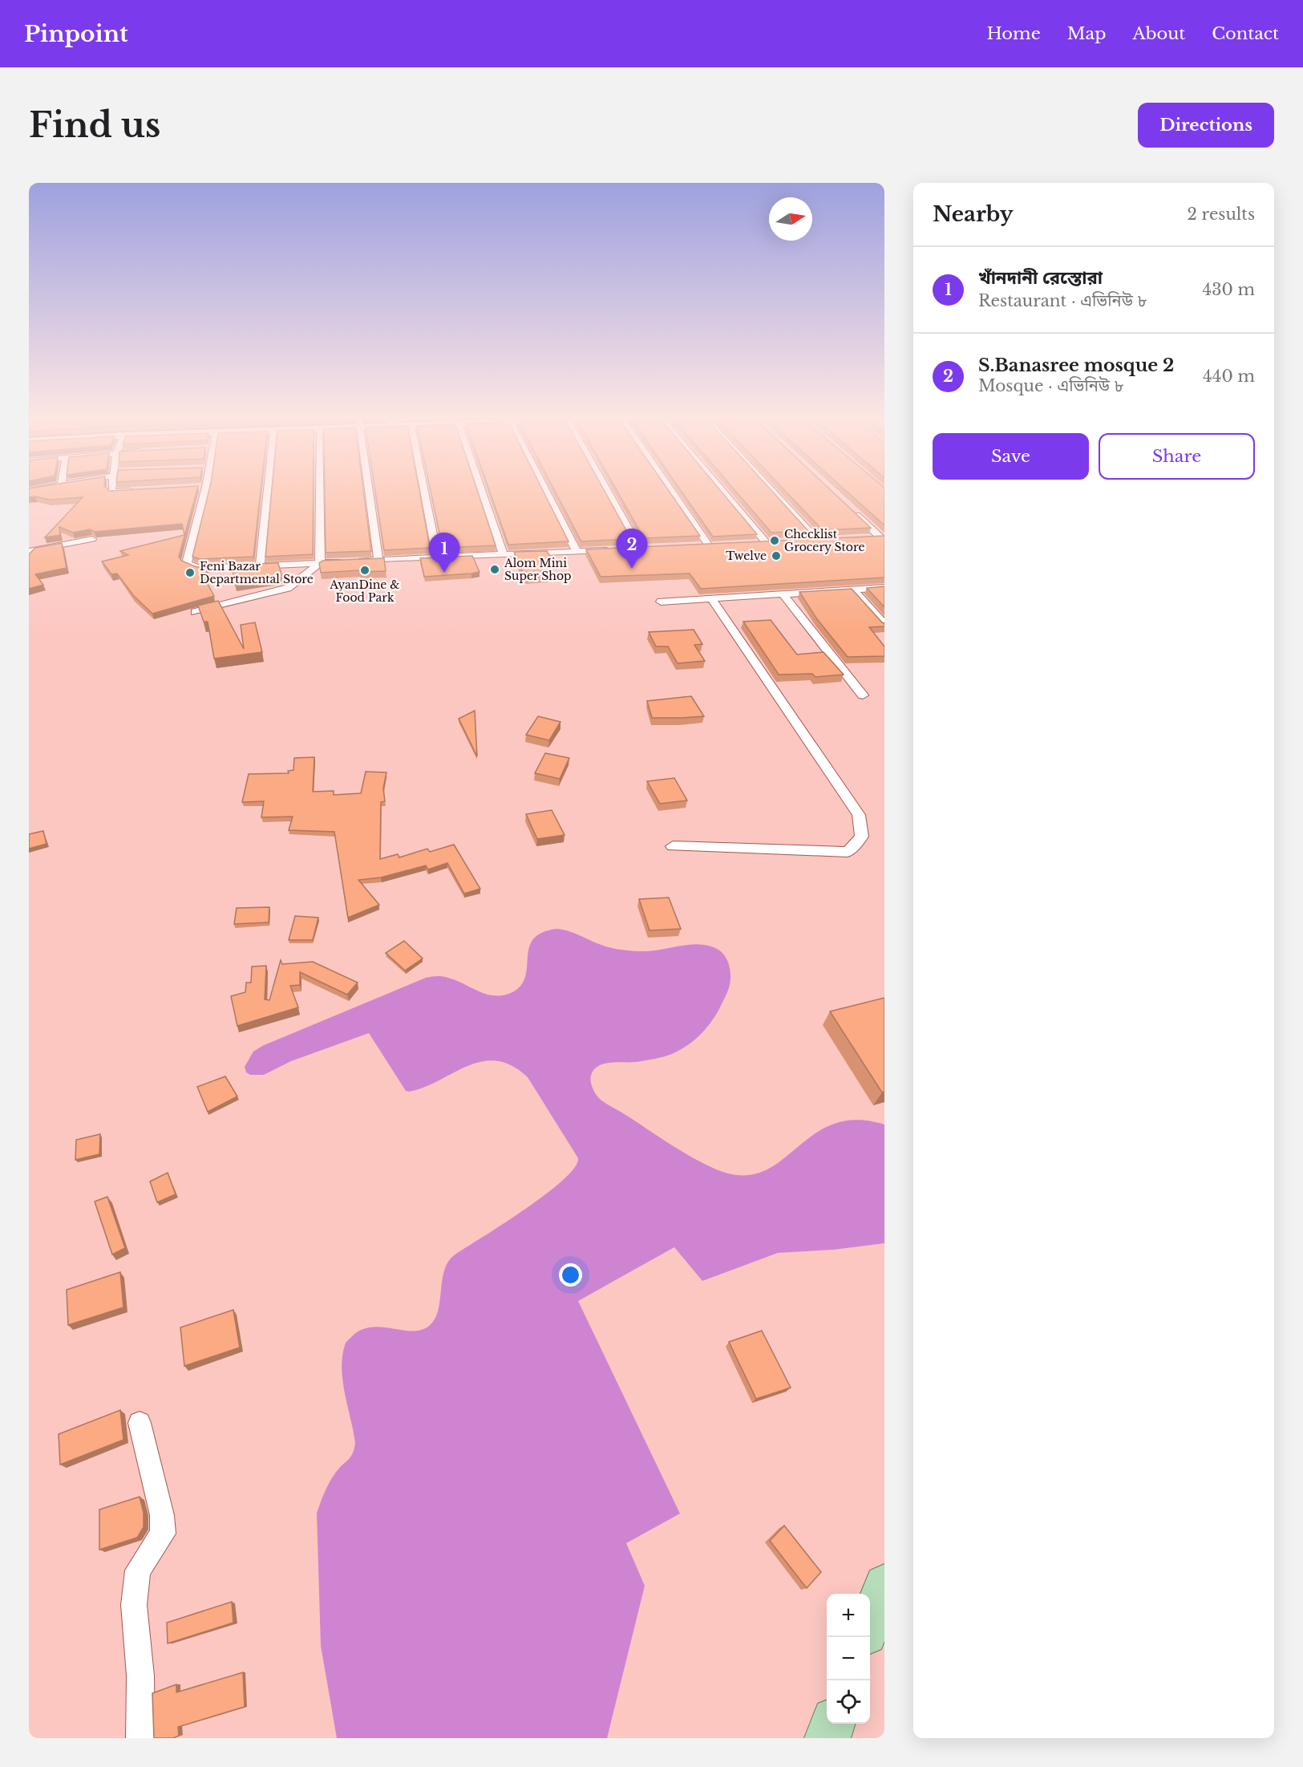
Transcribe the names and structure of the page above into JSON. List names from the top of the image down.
{
  "places": [
    "Checklist Grocery Store",
    "Twelve",
    "Alom Mini Super Shop",
    "AyanDine & Food Park",
    "Feni Bazar Departmental Store"
  ],
  "north": "right",
  "page": {
    "header": "Pinpoint",
    "nav": [
      "Home",
      "Map",
      "About",
      "Contact"
    ],
    "buttons": [
      "Directions",
      ["Save", "Share"]
    ],
    "title": "Find us",
    "heading": ["Nearby", "2 results"],
    "list": [
      {
        "mark": "1",
        "name": "খাঁনদানী রেস্তোরা",
        "note": "Restaurant · এভিনিউ ৮",
        "value": "430 m"
      },
      {
        "mark": "2",
        "name": "S.Banasree mosque 2",
        "note": "Mosque · এভিনিউ ৮",
        "value": "440 m"
      }
    ],
    "pins": ["2", "1"],
    "map_buttons": ["+", "−"]
  }
}
